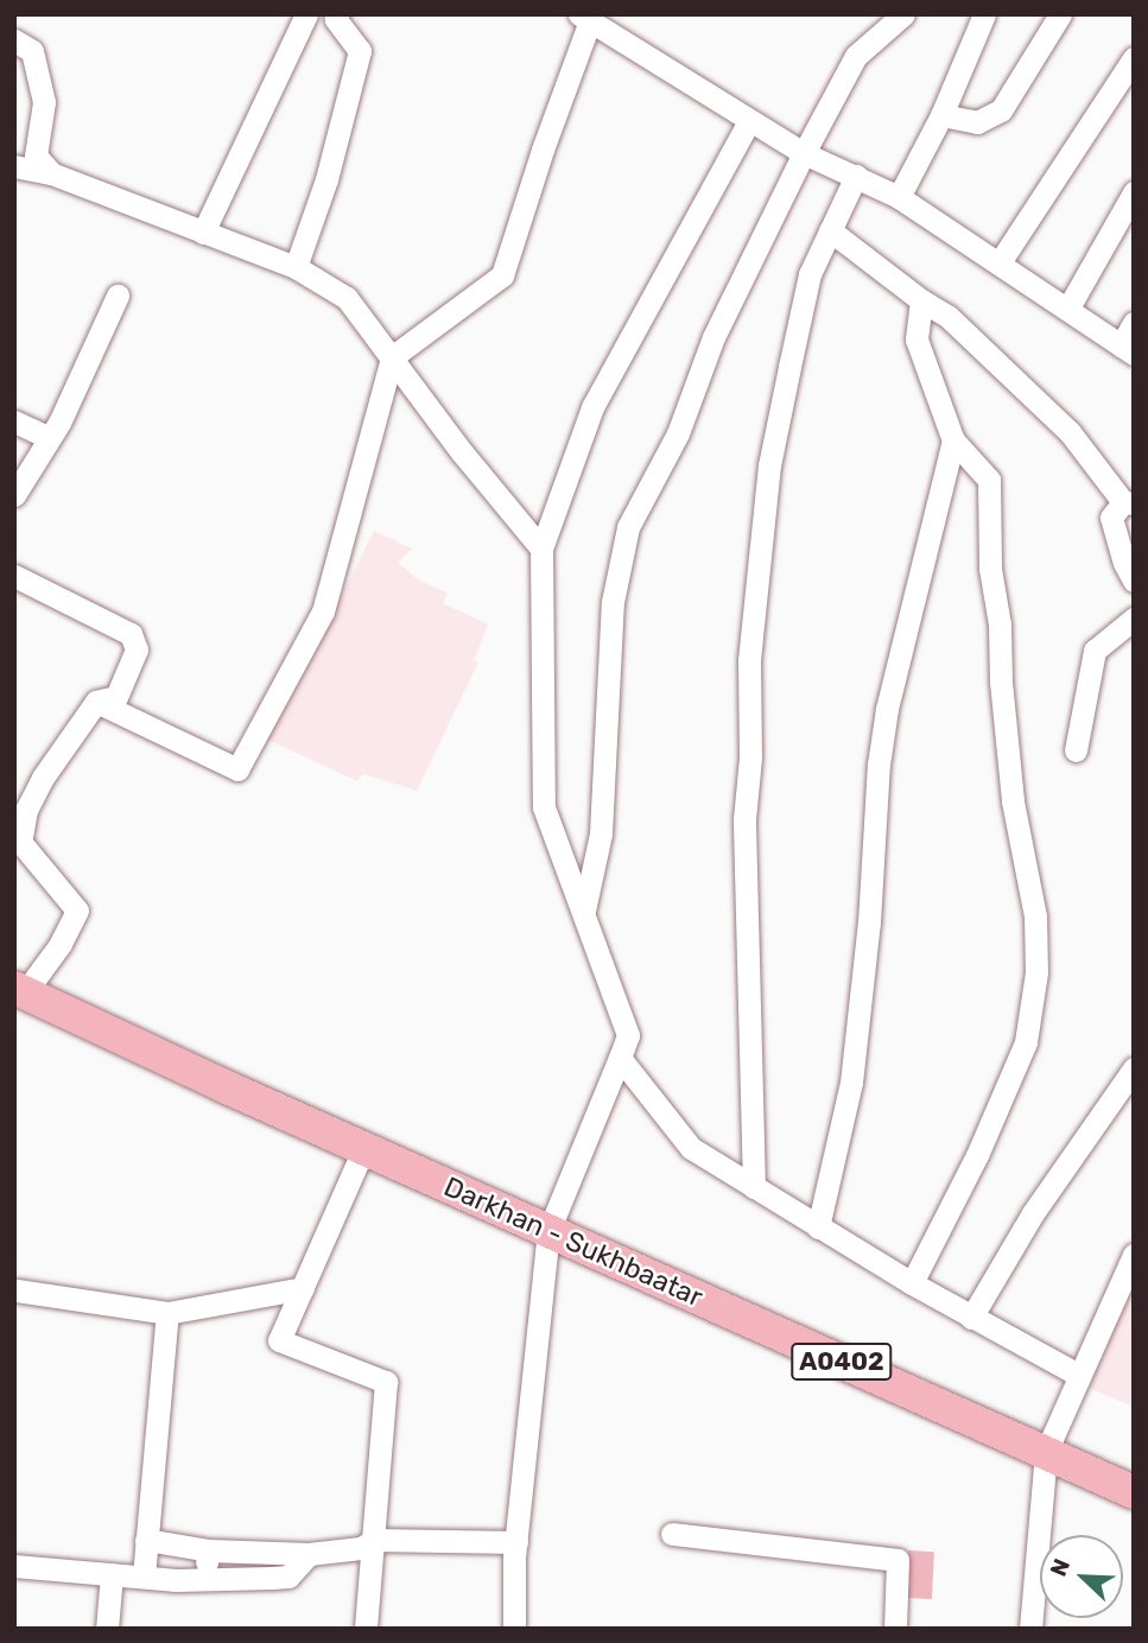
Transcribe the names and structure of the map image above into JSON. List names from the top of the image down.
{
  "streets": {
    "highway": ["Darkhan - Sukhbaatar", "A0402"]
  },
  "north": "top left"
}
